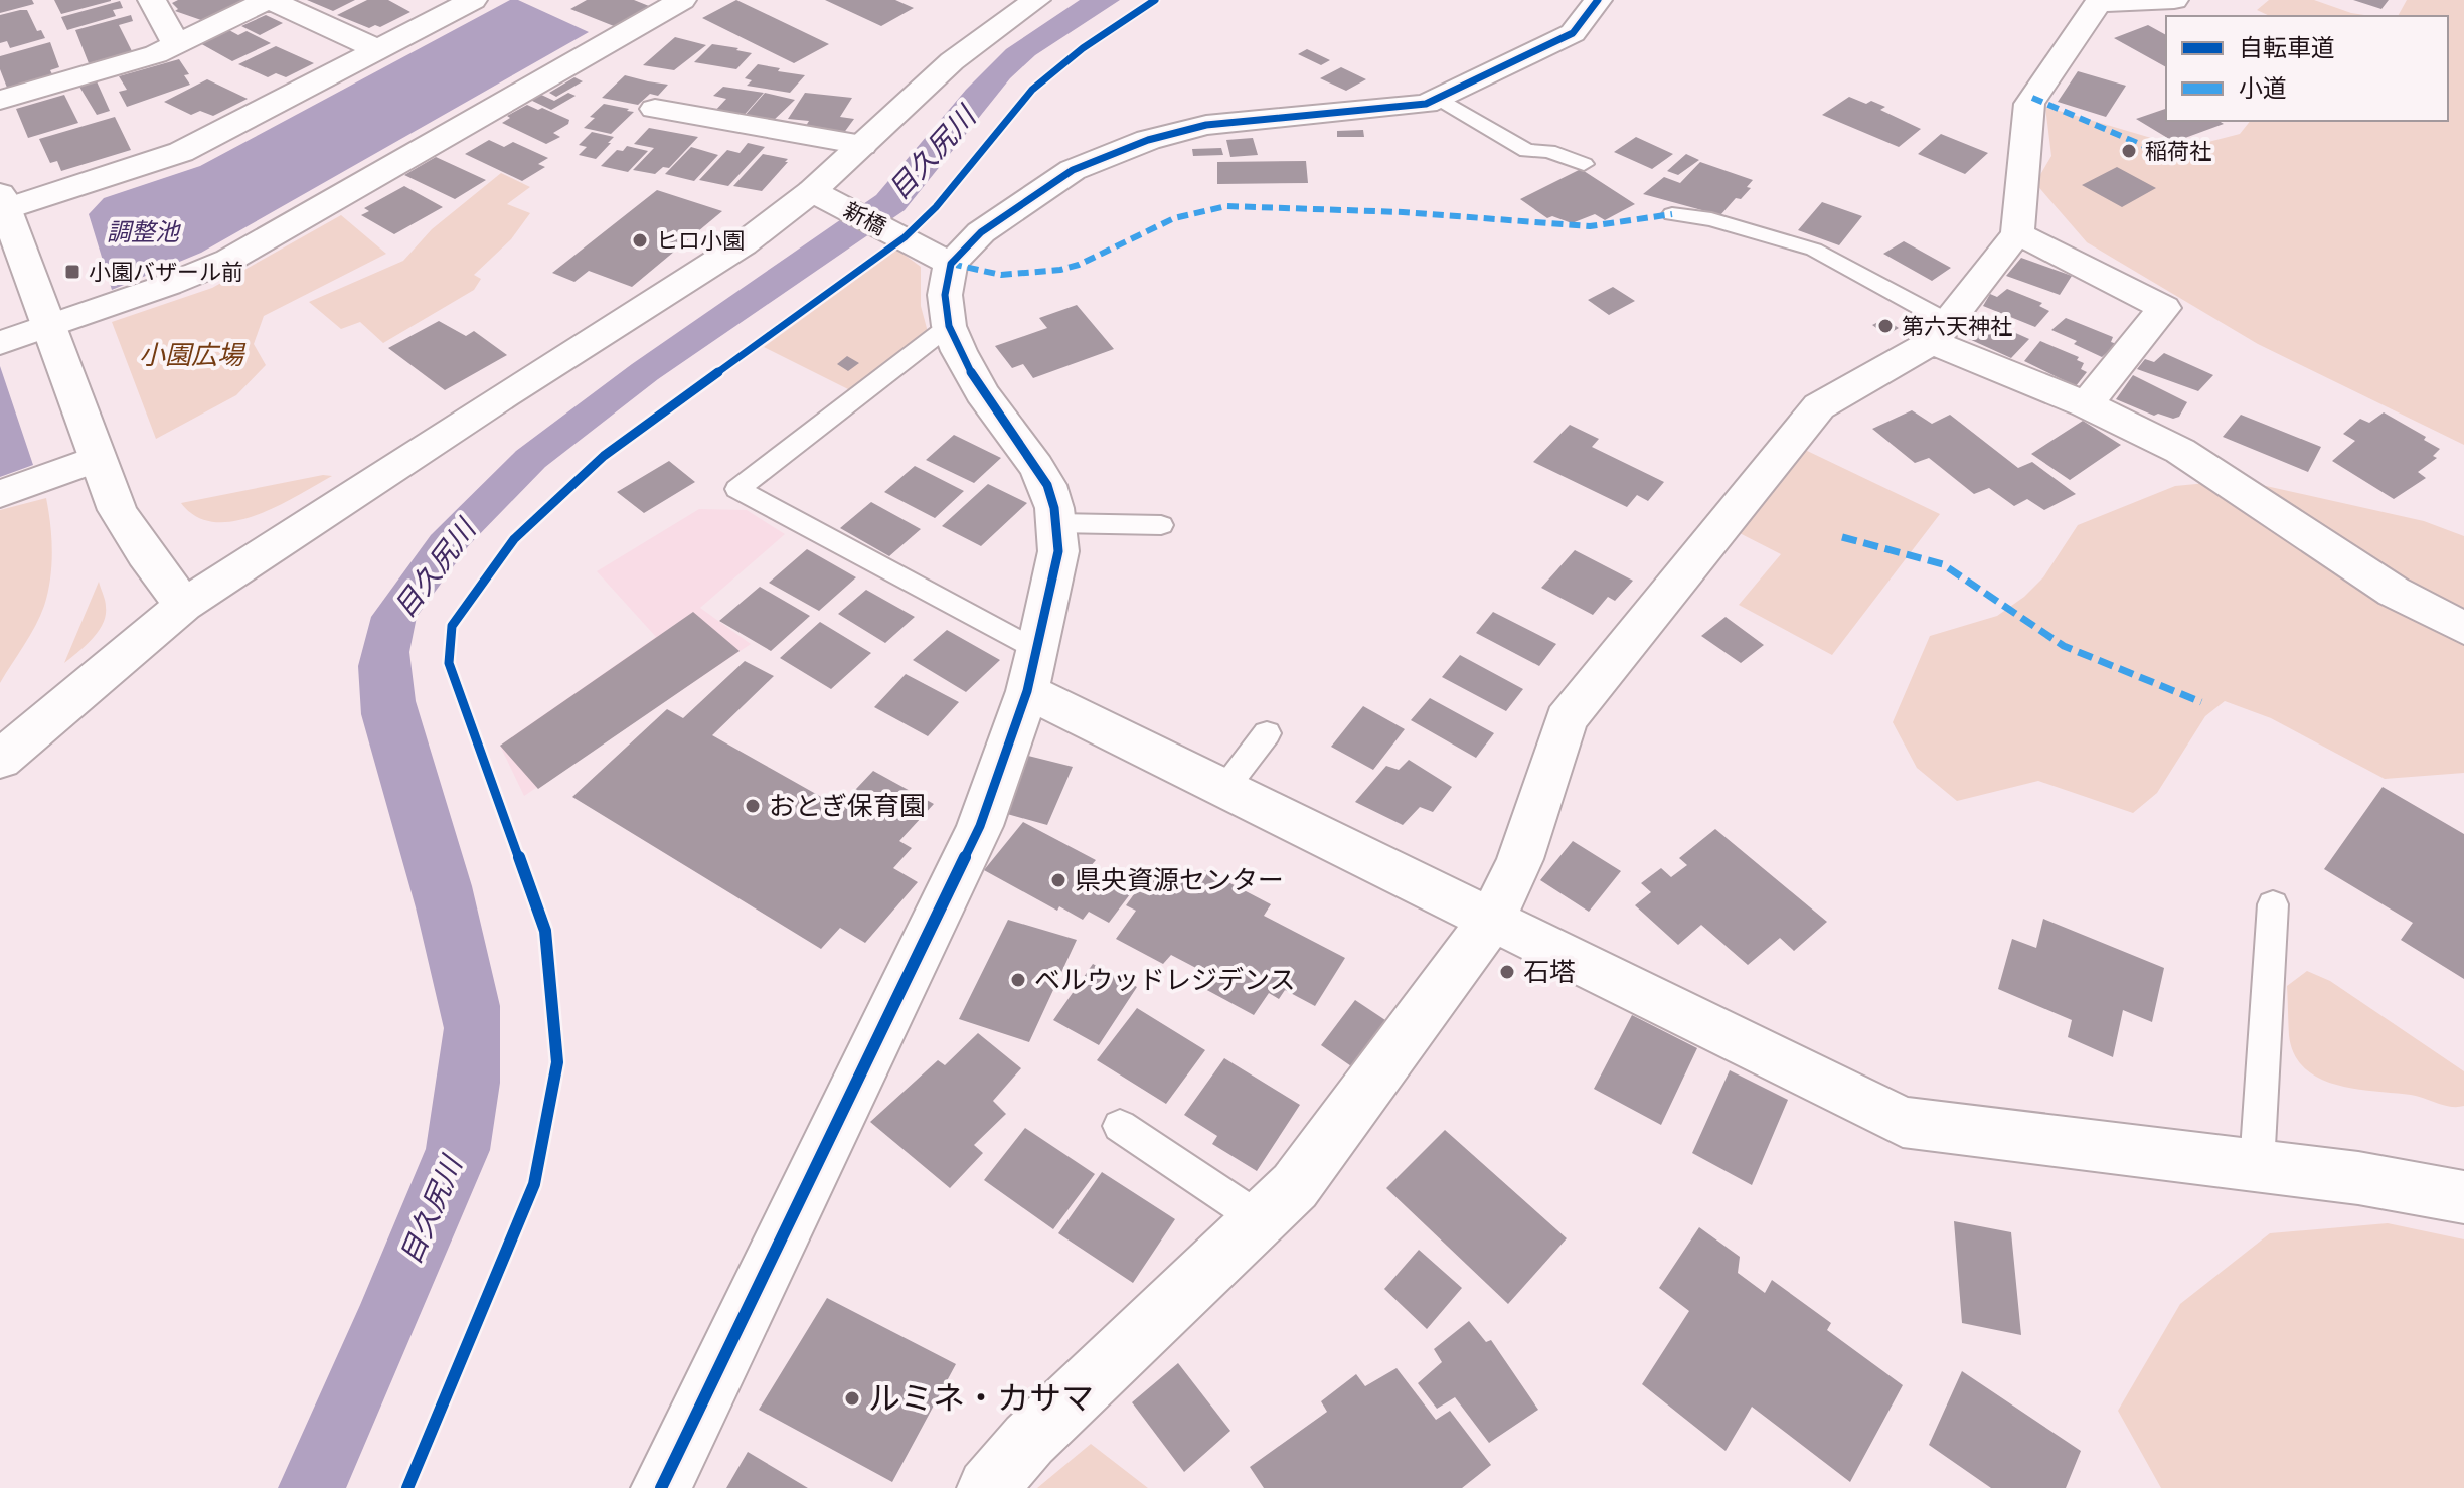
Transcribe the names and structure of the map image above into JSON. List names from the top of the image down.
{
  "streets": {
    "street": ["新橋"]
  },
  "water": ["目久尻川", "調整池"],
  "parks": ["小園広場"],
  "places": {
    "other": [
      "稲荷社",
      "ヒロ小園",
      "第六天神社",
      "おとぎ保育園",
      "県央資源センター",
      "石塔",
      "ベルウッドレジデンス",
      "ルミネ・カサマ"
    ],
    "transit": ["小園バザール前"]
  },
  "legend": ["自転車道", "小道"]
}
